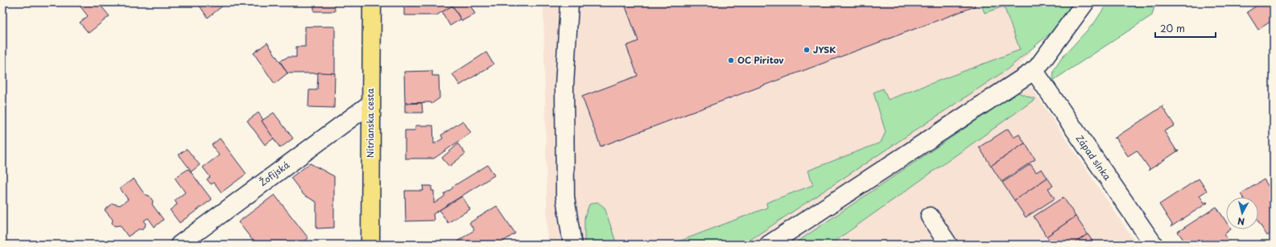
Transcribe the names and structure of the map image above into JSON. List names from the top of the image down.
{
  "streets": {
    "main road": ["Nitrianska cesta"],
    "street": ["Západ slnka", "Žofijská"]
  },
  "crossings": [
    ["Nitrianska cesta", "Žofijská"]
  ],
  "places": ["JYSK", "OC Piritov"],
  "scale_bar": "20 m",
  "north": "bottom"
}
